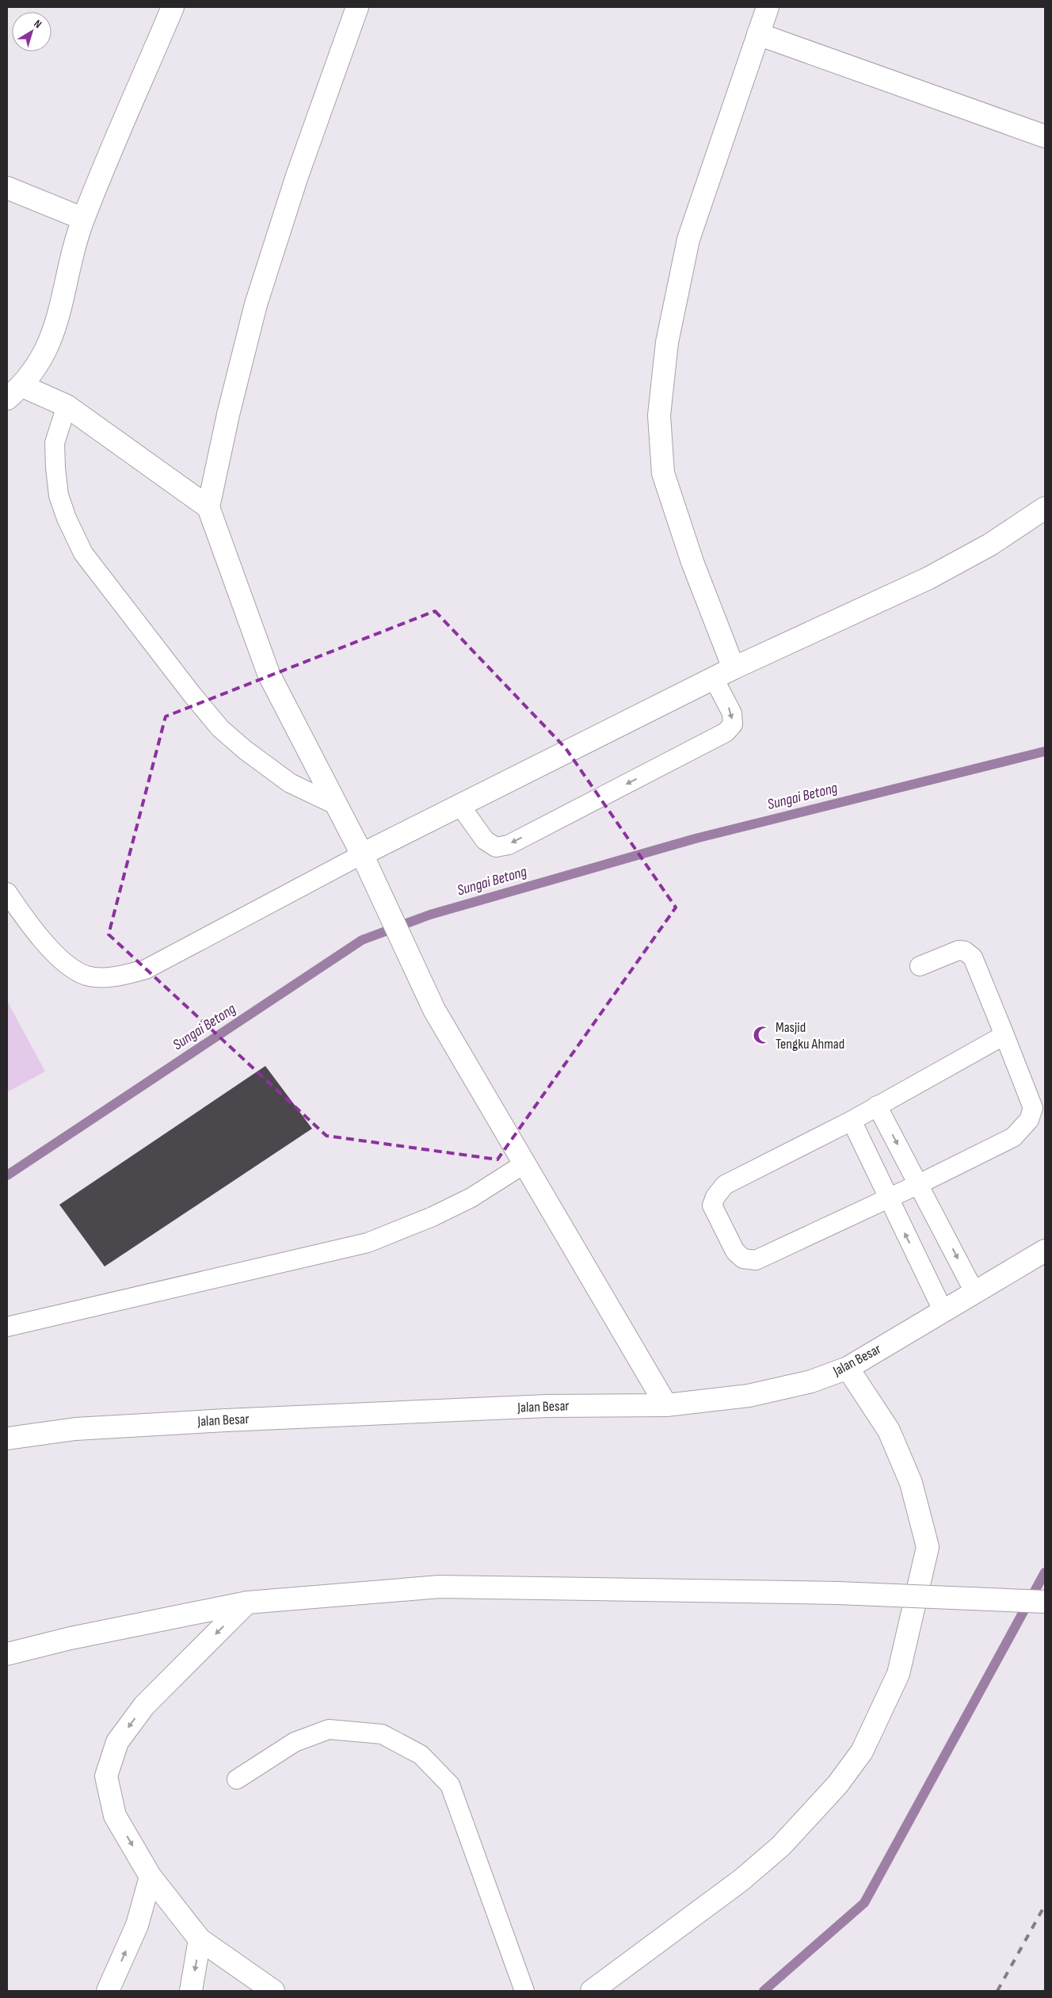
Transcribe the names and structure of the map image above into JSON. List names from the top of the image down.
{
  "streets": {
    "street": ["Jalan Besar"]
  },
  "water": ["Sungai Betong"],
  "places": {
    "mosque": ["Masjid Tengku Ahmad"]
  },
  "north": "top right"
}
